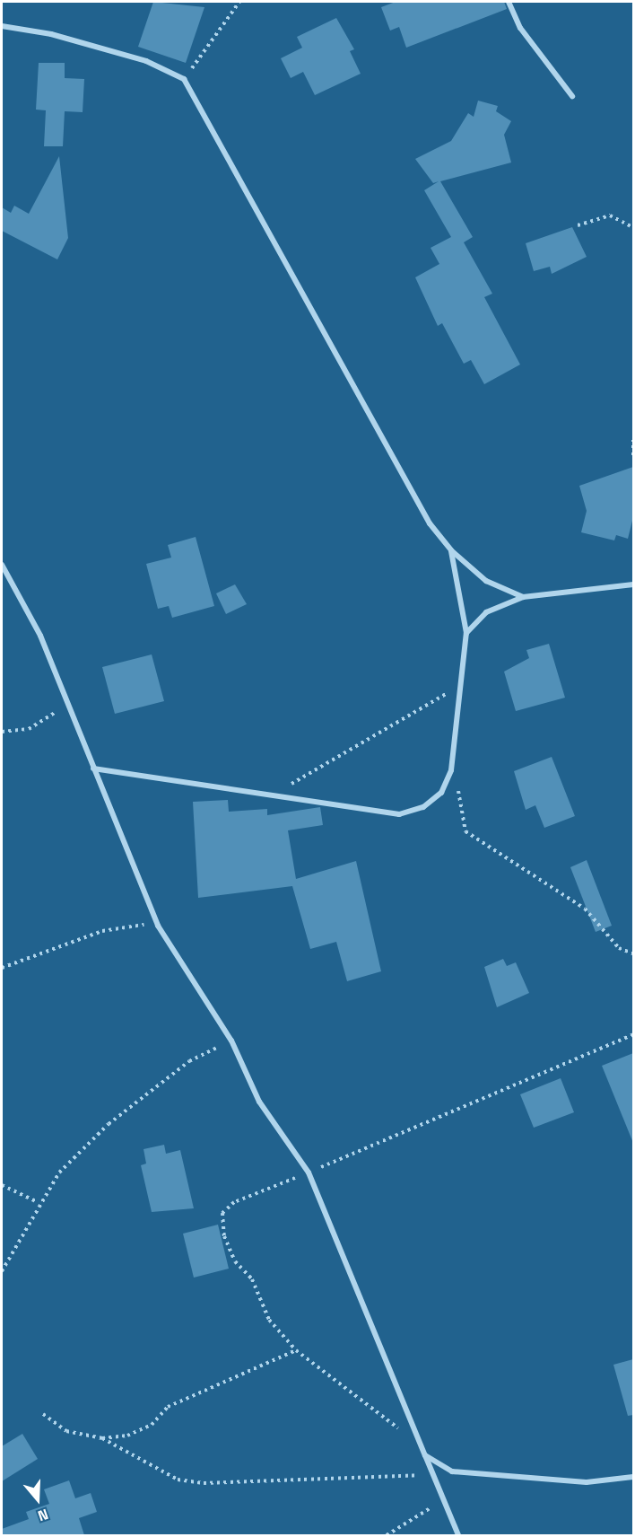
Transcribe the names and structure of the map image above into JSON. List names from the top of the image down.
{
  "north": "bottom"
}
